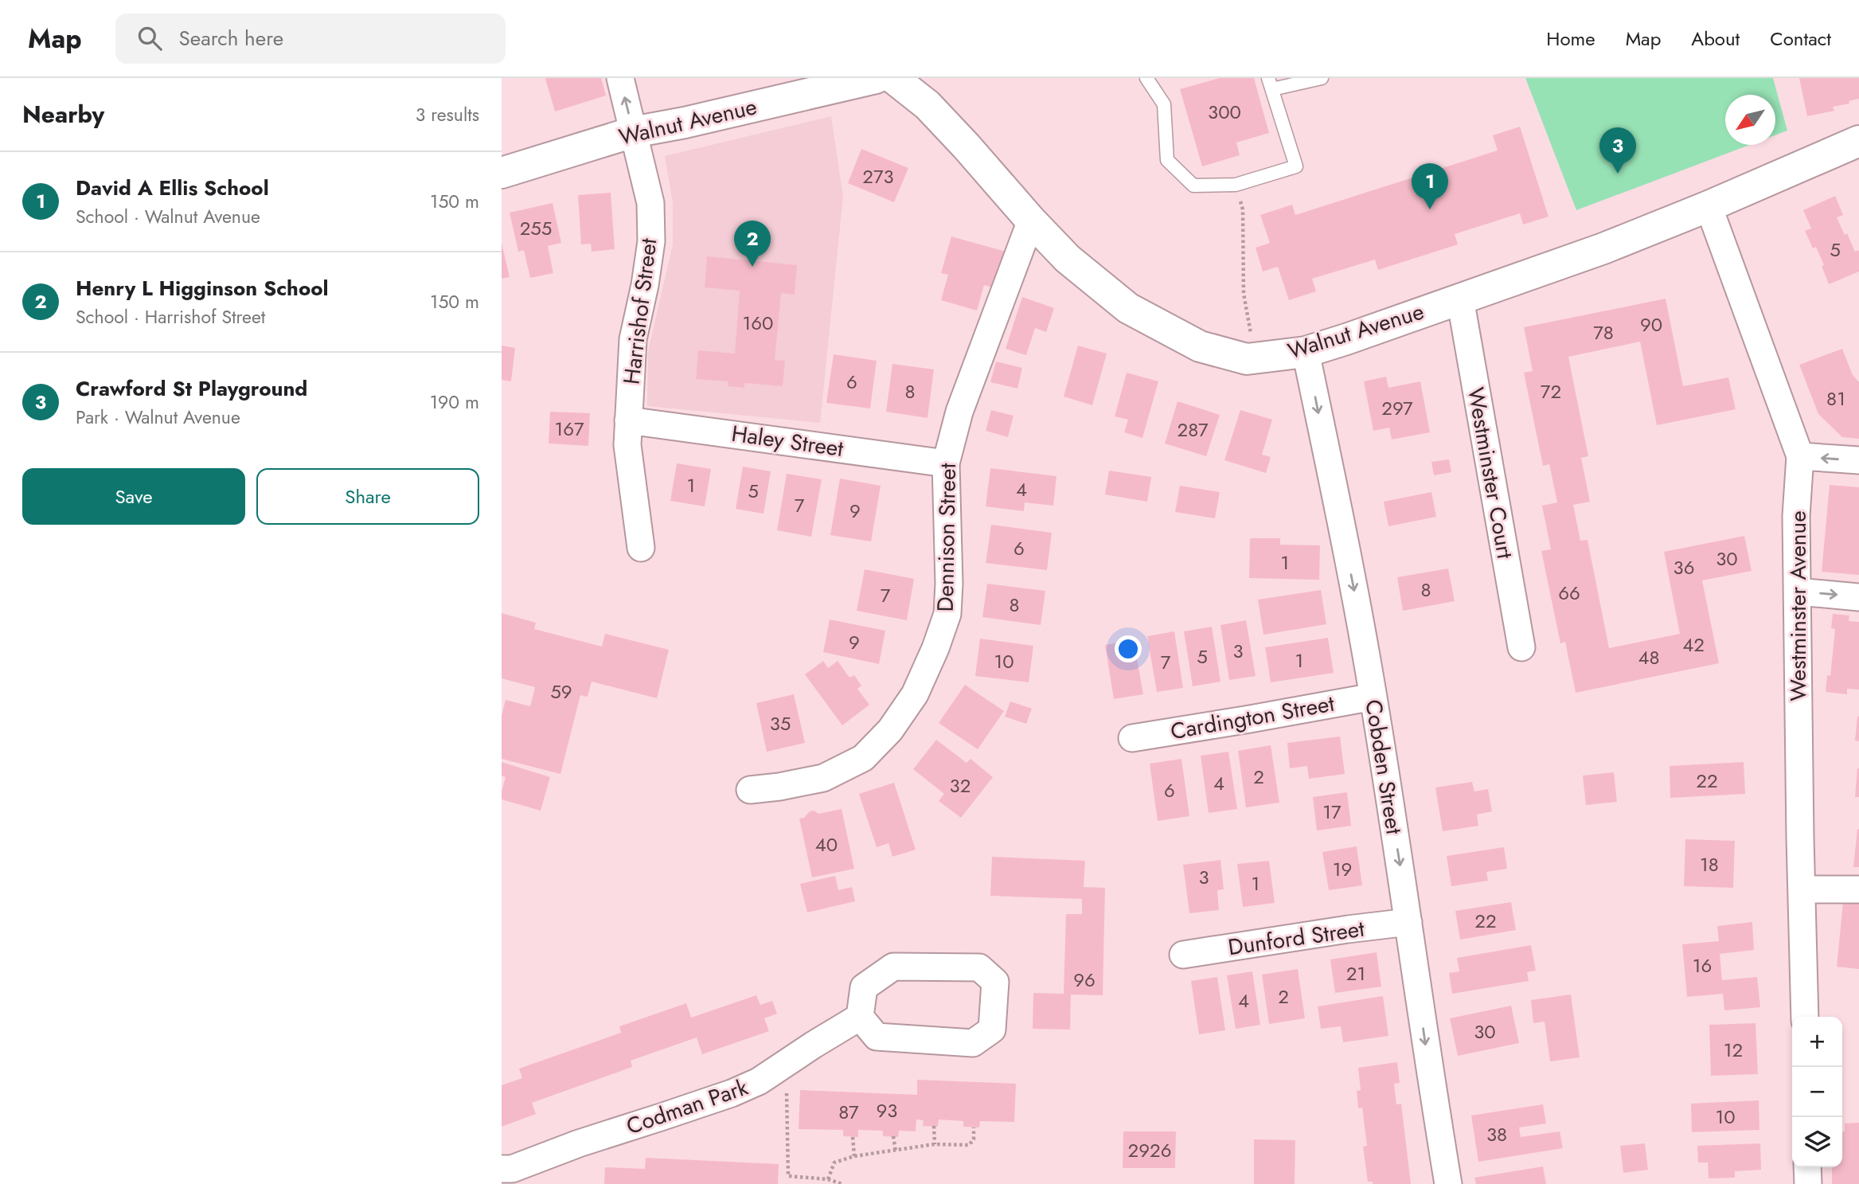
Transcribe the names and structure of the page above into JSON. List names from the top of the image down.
{
  "streets": {
    "street": [
      "Walnut Avenue",
      "Harrishof Street",
      "Haley Street",
      "Westminster Court",
      "Dennison Street",
      "Westminster Avenue",
      "Cardington Street",
      "Cobden Street",
      "Dunford Street",
      "Codman Park"
    ]
  },
  "crossings": [
    ["Walnut Avenue", "Harrishof Street"],
    ["Walnut Avenue", "Westminster Court"],
    ["Walnut Avenue", "Dennison Street"],
    ["Walnut Avenue", "Westminster Avenue"],
    ["Walnut Avenue", "Cobden Street"],
    ["Harrishof Street", "Haley Street"],
    ["Haley Street", "Dennison Street"],
    ["Cardington Street", "Cobden Street"],
    ["Cobden Street", "Dunford Street"]
  ],
  "one_way": ["Cobden Street"],
  "house_numbers": [
    "300",
    "273",
    "255",
    "5",
    "160",
    "90",
    "78",
    "6",
    "8",
    "72",
    "81",
    "297",
    "167",
    "287",
    "1",
    "4",
    "5",
    "7",
    "9",
    "6",
    "30",
    "1",
    "36",
    "8",
    "66",
    "7",
    "8",
    "9",
    "42",
    "3",
    "5",
    "48",
    "1",
    "10",
    "7",
    "59",
    "35",
    "2",
    "22",
    "4",
    "32",
    "6",
    "17",
    "40",
    "18",
    "19",
    "3",
    "1",
    "22",
    "16",
    "21",
    "96",
    "2",
    "4",
    "30",
    "12",
    "93",
    "87",
    "10",
    "38",
    "2926"
  ],
  "north": "bottom left",
  "page": {
    "header": "Map",
    "search": "Search here",
    "nav": [
      "Home",
      "Map",
      "About",
      "Contact"
    ],
    "heading": ["Nearby", "3 results"],
    "pins": ["3", "1", "2"],
    "list": [
      {
        "mark": "1",
        "name": "David A Ellis School",
        "note": "School · Walnut Avenue",
        "value": "150 m"
      },
      {
        "mark": "2",
        "name": "Henry L Higginson School",
        "note": "School · Harrishof Street",
        "value": "150 m"
      },
      {
        "mark": "3",
        "name": "Crawford St Playground",
        "note": "Park · Walnut Avenue",
        "value": "190 m"
      }
    ],
    "buttons": ["Save", "Share"],
    "map_buttons": ["+", "−"]
  }
}
